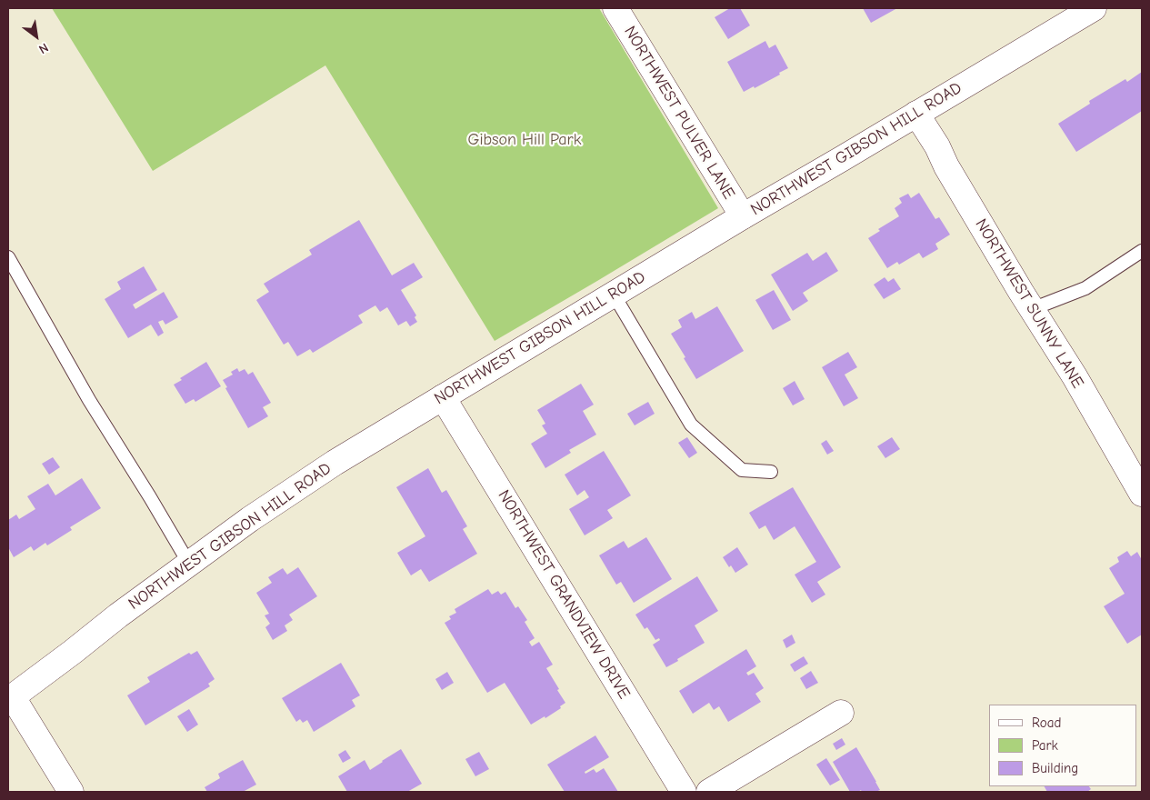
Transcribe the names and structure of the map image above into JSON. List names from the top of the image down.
{
  "streets": {
    "street": [
      "NORTHWEST PULVER LANE",
      "NORTHWEST GIBSON HILL ROAD",
      "NORTHWEST SUNNY LANE",
      "NORTHWEST GRANDVIEW DRIVE"
    ]
  },
  "crossings": [
    ["NORTHWEST PULVER LANE", "NORTHWEST GIBSON HILL ROAD"],
    ["NORTHWEST GIBSON HILL ROAD", "NORTHWEST SUNNY LANE"],
    ["NORTHWEST GIBSON HILL ROAD", "NORTHWEST GRANDVIEW DRIVE"]
  ],
  "parks": ["Gibson Hill Park"],
  "legend": ["Road", "Park", "Building"],
  "north": "bottom right"
}
